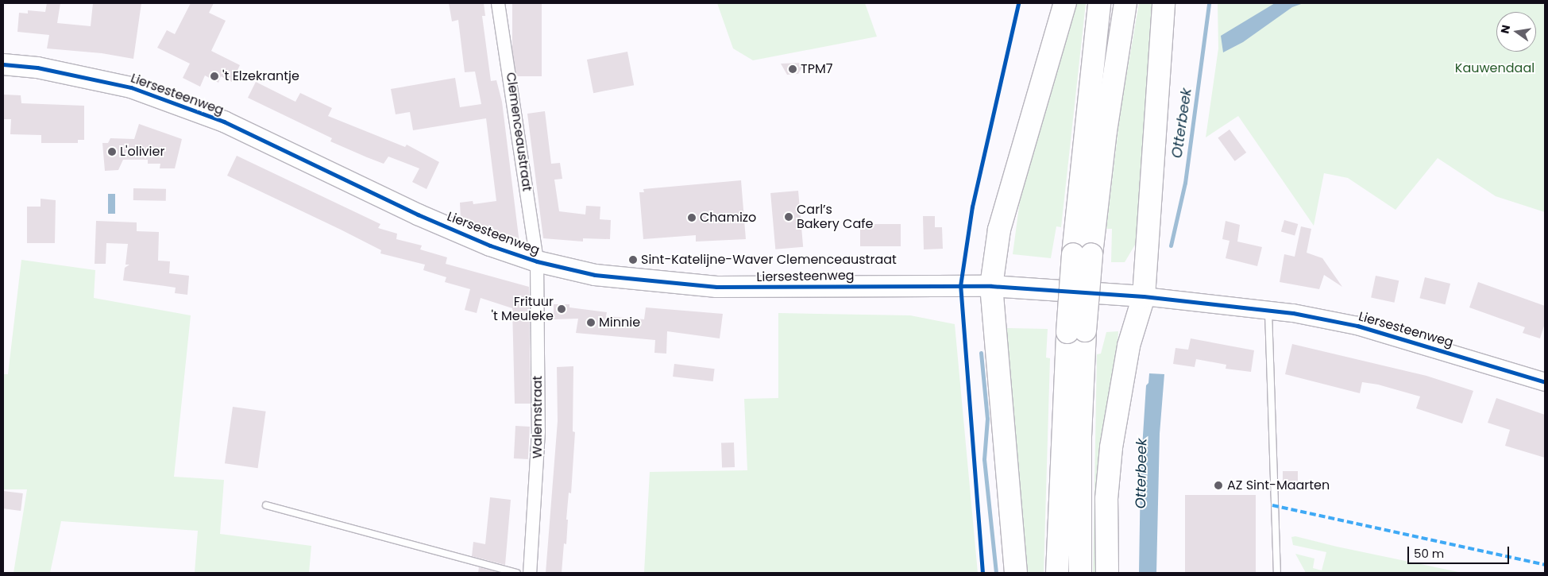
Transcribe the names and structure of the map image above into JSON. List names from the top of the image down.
{
  "streets": {
    "main road": ["Liersesteenweg"],
    "street": ["Clemenceaustraat", "Walemstraat"]
  },
  "crossings": [
    ["Liersesteenweg", "Clemenceaustraat"],
    ["Liersesteenweg", "Walemstraat"],
    ["Clemenceaustraat", "Walemstraat"]
  ],
  "water": ["Otterbeek"],
  "parks": ["Kauwendaal"],
  "places": [
    "TPM7",
    "'t Elzekrantje",
    "L'olivier",
    "Carl’s Bakery Cafe",
    "Chamizo",
    "Sint-Katelijne-Waver Clemenceaustraat",
    "Frituur 't Meuleke",
    "Minnie",
    "AZ Sint-Maarten"
  ],
  "scale_bar": "50 m",
  "north": "left"
}
